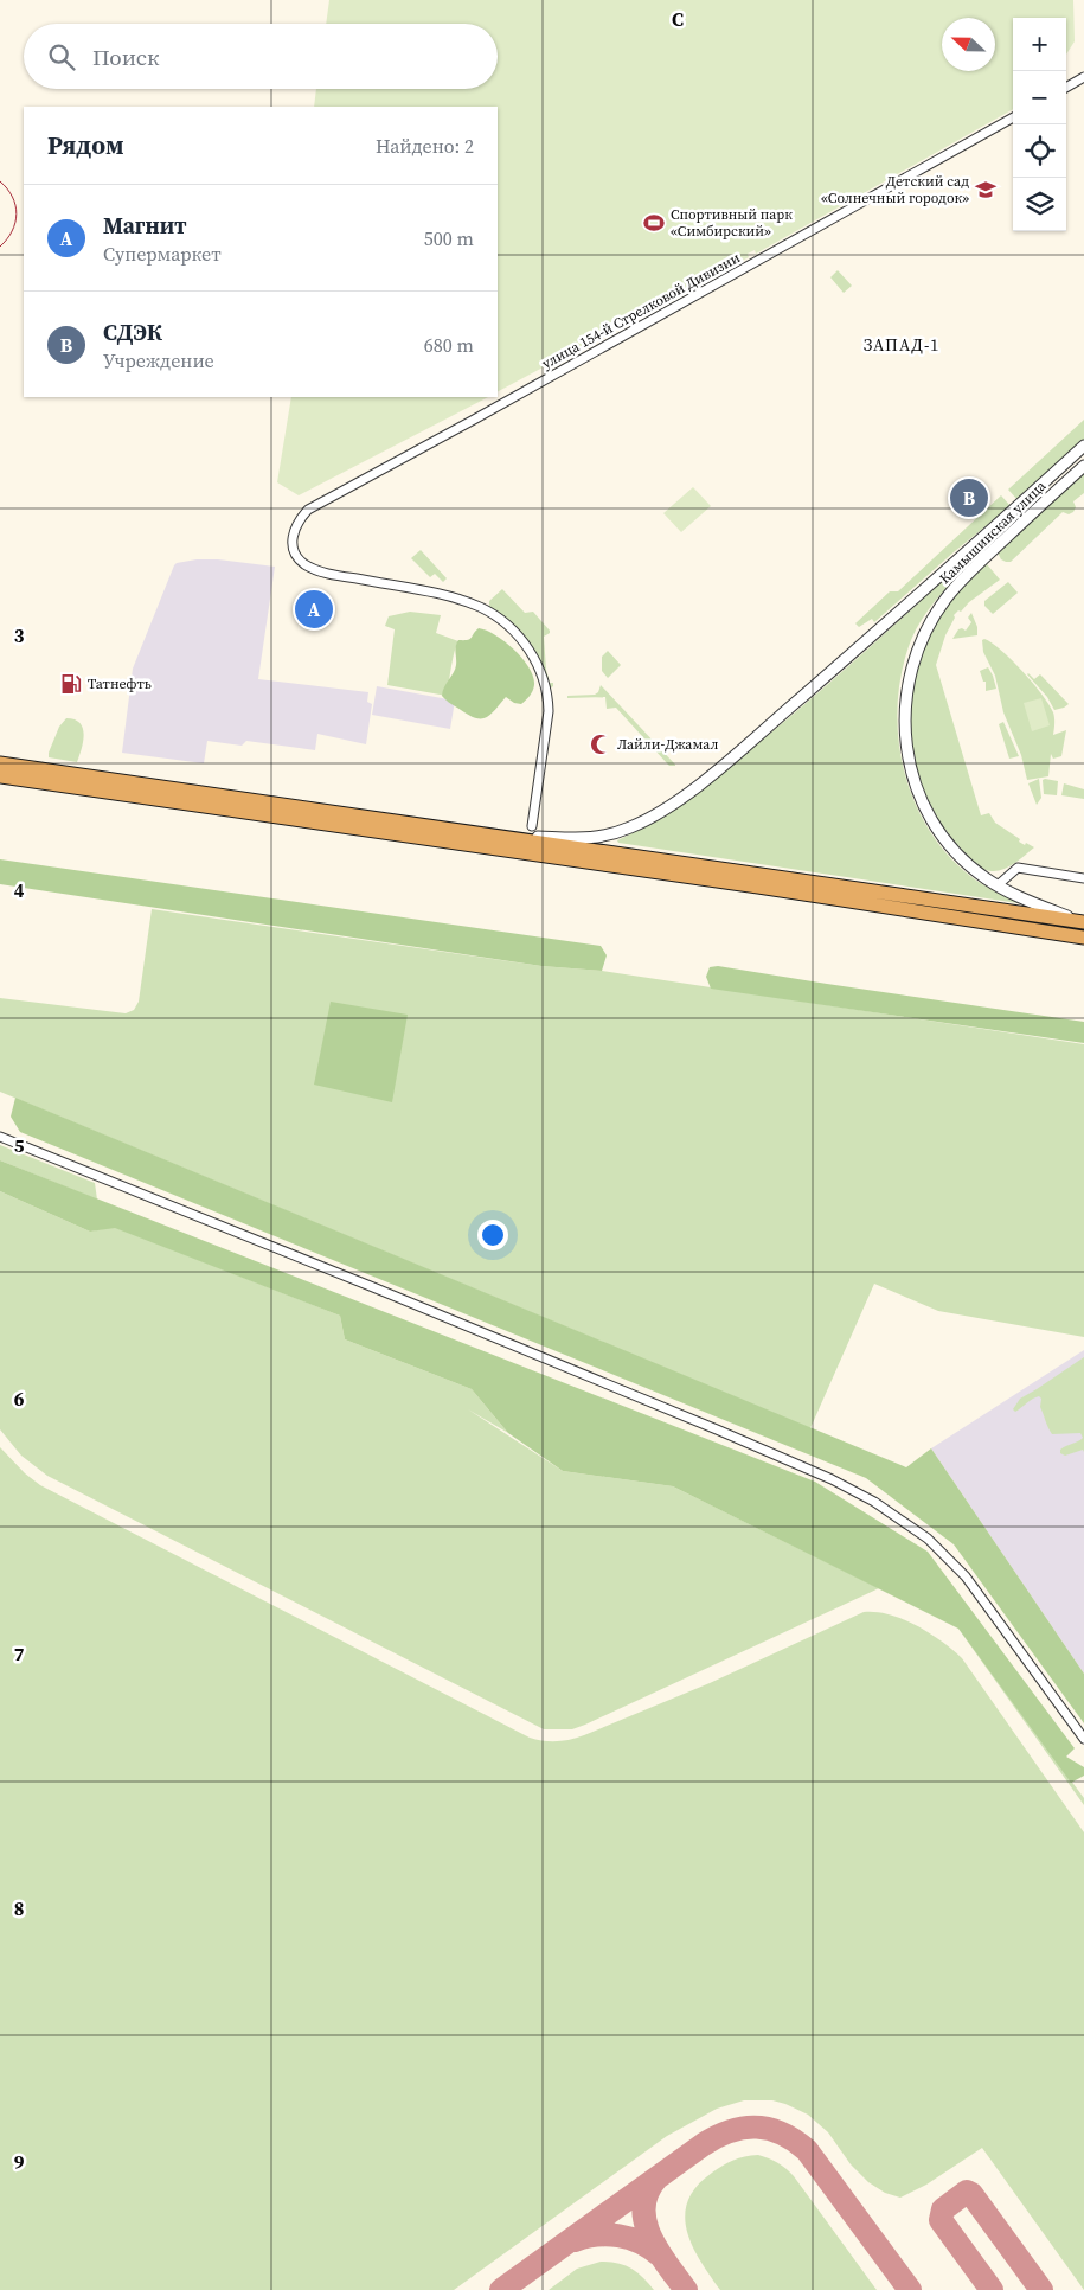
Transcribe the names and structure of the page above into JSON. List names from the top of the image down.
{
  "streets": {
    "street": ["улица 154-й Стрелковой Дивизии", "Камышинская улица"]
  },
  "districts": ["ЗАПАД-1"],
  "places": {
    "school or university": ["Детский сад «Солнечный городок»"],
    "sports": ["Спортивный парк «Симбирский»"],
    "fuel station": ["Татнефть"],
    "mosque": ["Лайли-Джамал"]
  },
  "north": "left",
  "page": {
    "map_buttons": ["+", "−"],
    "search": "Поиск",
    "heading": ["Рядом", "Найдено: 2"],
    "list": [
      {
        "mark": "A",
        "name": "Магнит",
        "note": "Супермаркет",
        "value": "500 m"
      },
      {
        "mark": "B",
        "name": "СДЭК",
        "note": "Учреждение",
        "value": "680 m"
      }
    ],
    "pins": ["B", "A"]
  },
  "grid": {
    "columns": ["C"],
    "rows": [
      "3",
      "4",
      "5",
      "6",
      "7",
      "8",
      "9"
    ]
  }
}
